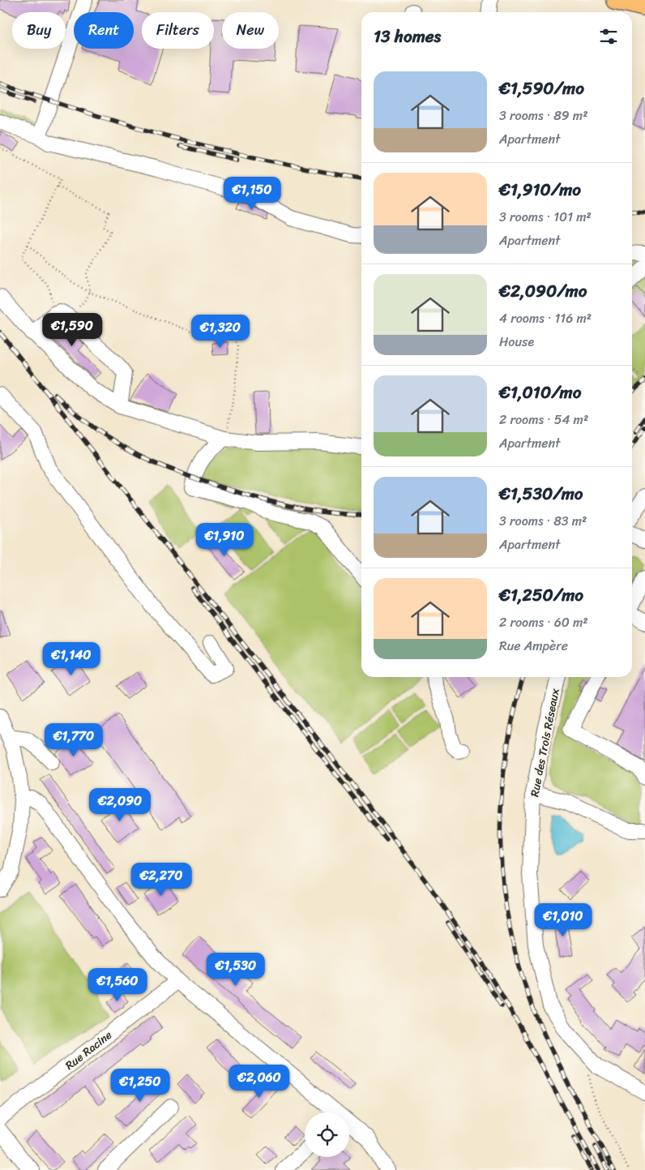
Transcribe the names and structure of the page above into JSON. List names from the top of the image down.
{
  "streets": {
    "street": ["Rue des Trois Réseaux", "Rue Racine"]
  },
  "page": {
    "chip": [
      "Buy",
      "Rent",
      "Filters",
      "New"
    ],
    "heading": "13 homes",
    "list": [
      {
        "name": "€1,590/mo",
        "note": "3 rooms · 89 m² · Apartment"
      },
      {
        "name": "€1,910/mo",
        "note": "3 rooms · 101 m² · Apartment"
      },
      {
        "name": "€2,090/mo",
        "note": "4 rooms · 116 m² · House"
      },
      {
        "name": "€1,010/mo",
        "note": "2 rooms · 54 m² · Apartment"
      },
      {
        "name": "€1,530/mo",
        "note": "3 rooms · 83 m² · Apartment"
      },
      {
        "name": "€1,250/mo",
        "note": "2 rooms · 60 m² · Rue Ampère"
      }
    ],
    "price": [
      "€1,150",
      "€1,590",
      "€1,320",
      "€1,910",
      "€1,140",
      "€1,770",
      "€2,090",
      "€2,270",
      "€1,010",
      "€1,530",
      "€1,560",
      "€2,060",
      "€1,250"
    ]
  }
}
